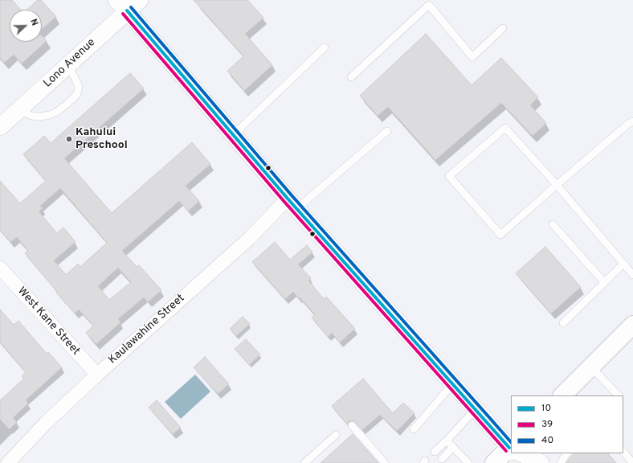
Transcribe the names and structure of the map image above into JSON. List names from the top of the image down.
{
  "streets": {
    "street": ["Lono Avenue", "West Kane Street", "Kaulawahine Street"]
  },
  "crossings": [
    ["West Kane Street", "Kaulawahine Street"]
  ],
  "places": ["Kahului Preschool"],
  "lines": ["transit line 40", "transit line 10", "transit line 39"],
  "legend": ["10", "39", "40"],
  "north": "right"
}
